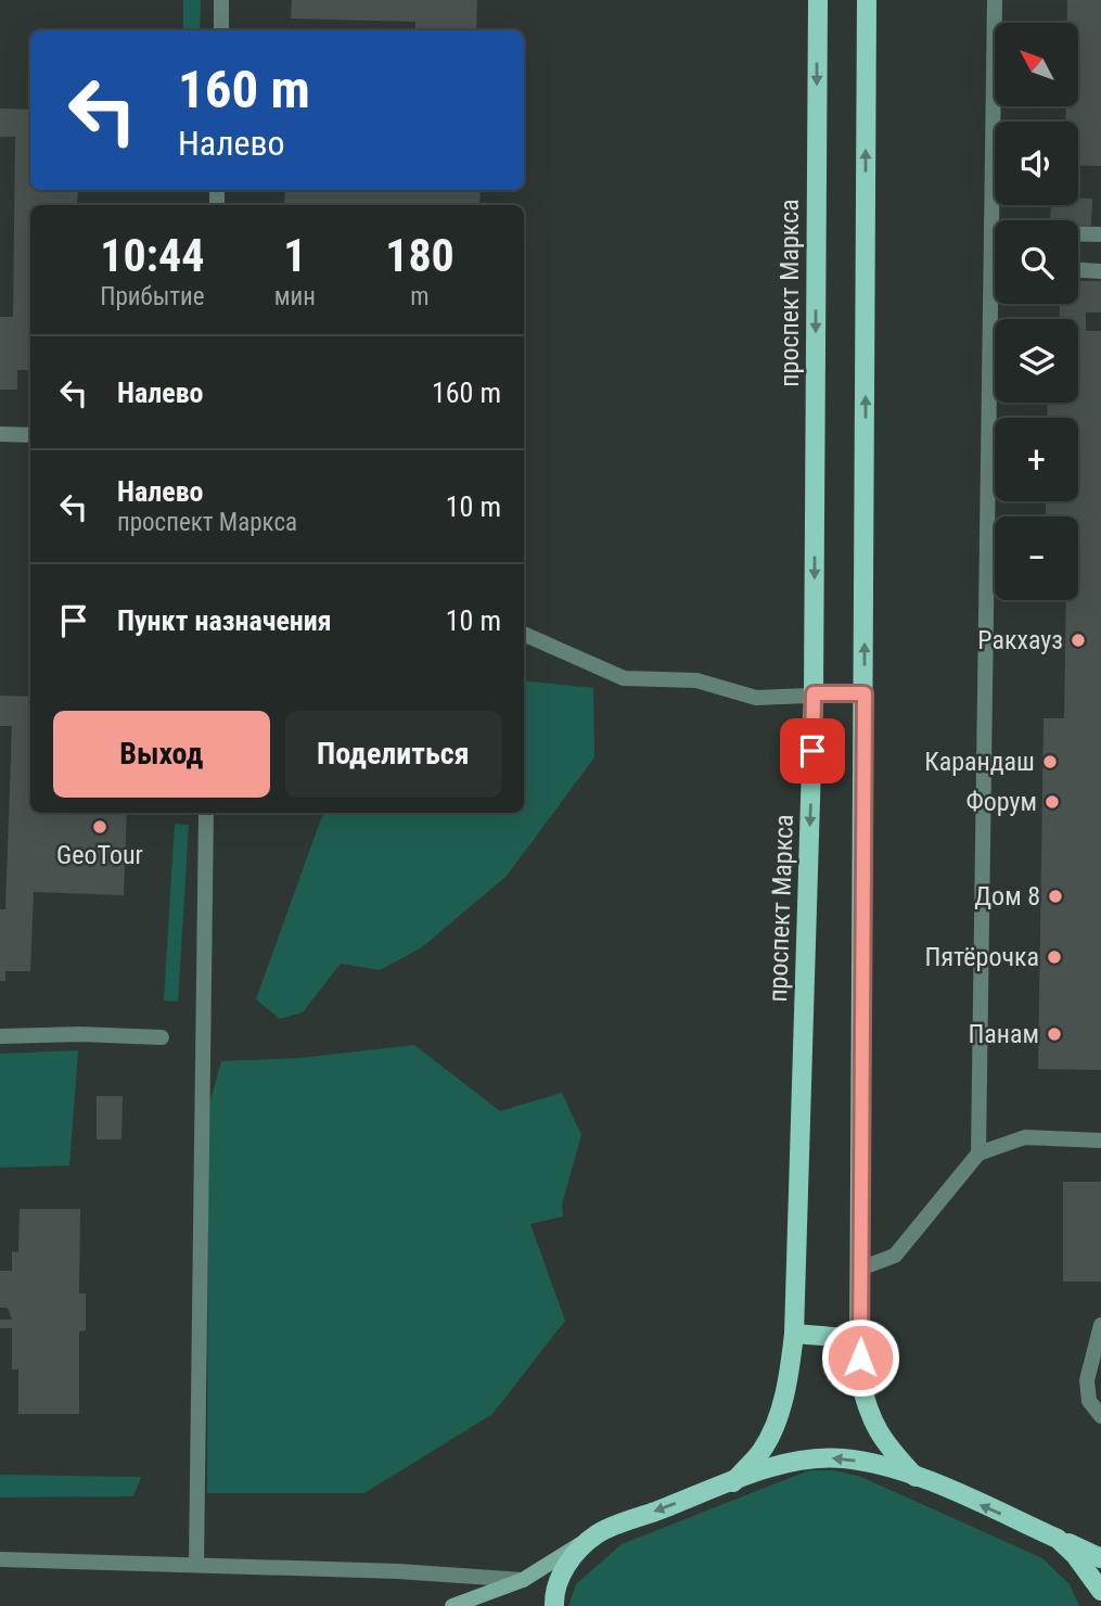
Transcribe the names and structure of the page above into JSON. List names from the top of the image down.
{
  "streets": {
    "main road": ["проспект Маркса"]
  },
  "places": [
    "Ракхауз",
    "Карандаш",
    "Форум",
    "GeoTour",
    "Дом 8",
    "Пятёрочка",
    "Панам"
  ],
  "north": "top left",
  "page": {
    "map_buttons": ["+", "−"],
    "turn": ["160 m", "Налево"],
    "eta": [
      "10:44",
      "Прибытие",
      "1",
      "мин",
      "180",
      "m"
    ],
    "list": [
      {
        "name": "Налево",
        "value": "160 m"
      },
      {
        "name": "Налево",
        "note": "проспект Маркса",
        "value": "10 m"
      },
      {
        "name": "Пункт назначения",
        "value": "10 m"
      }
    ],
    "buttons": ["Выход", "Поделиться"]
  }
}
